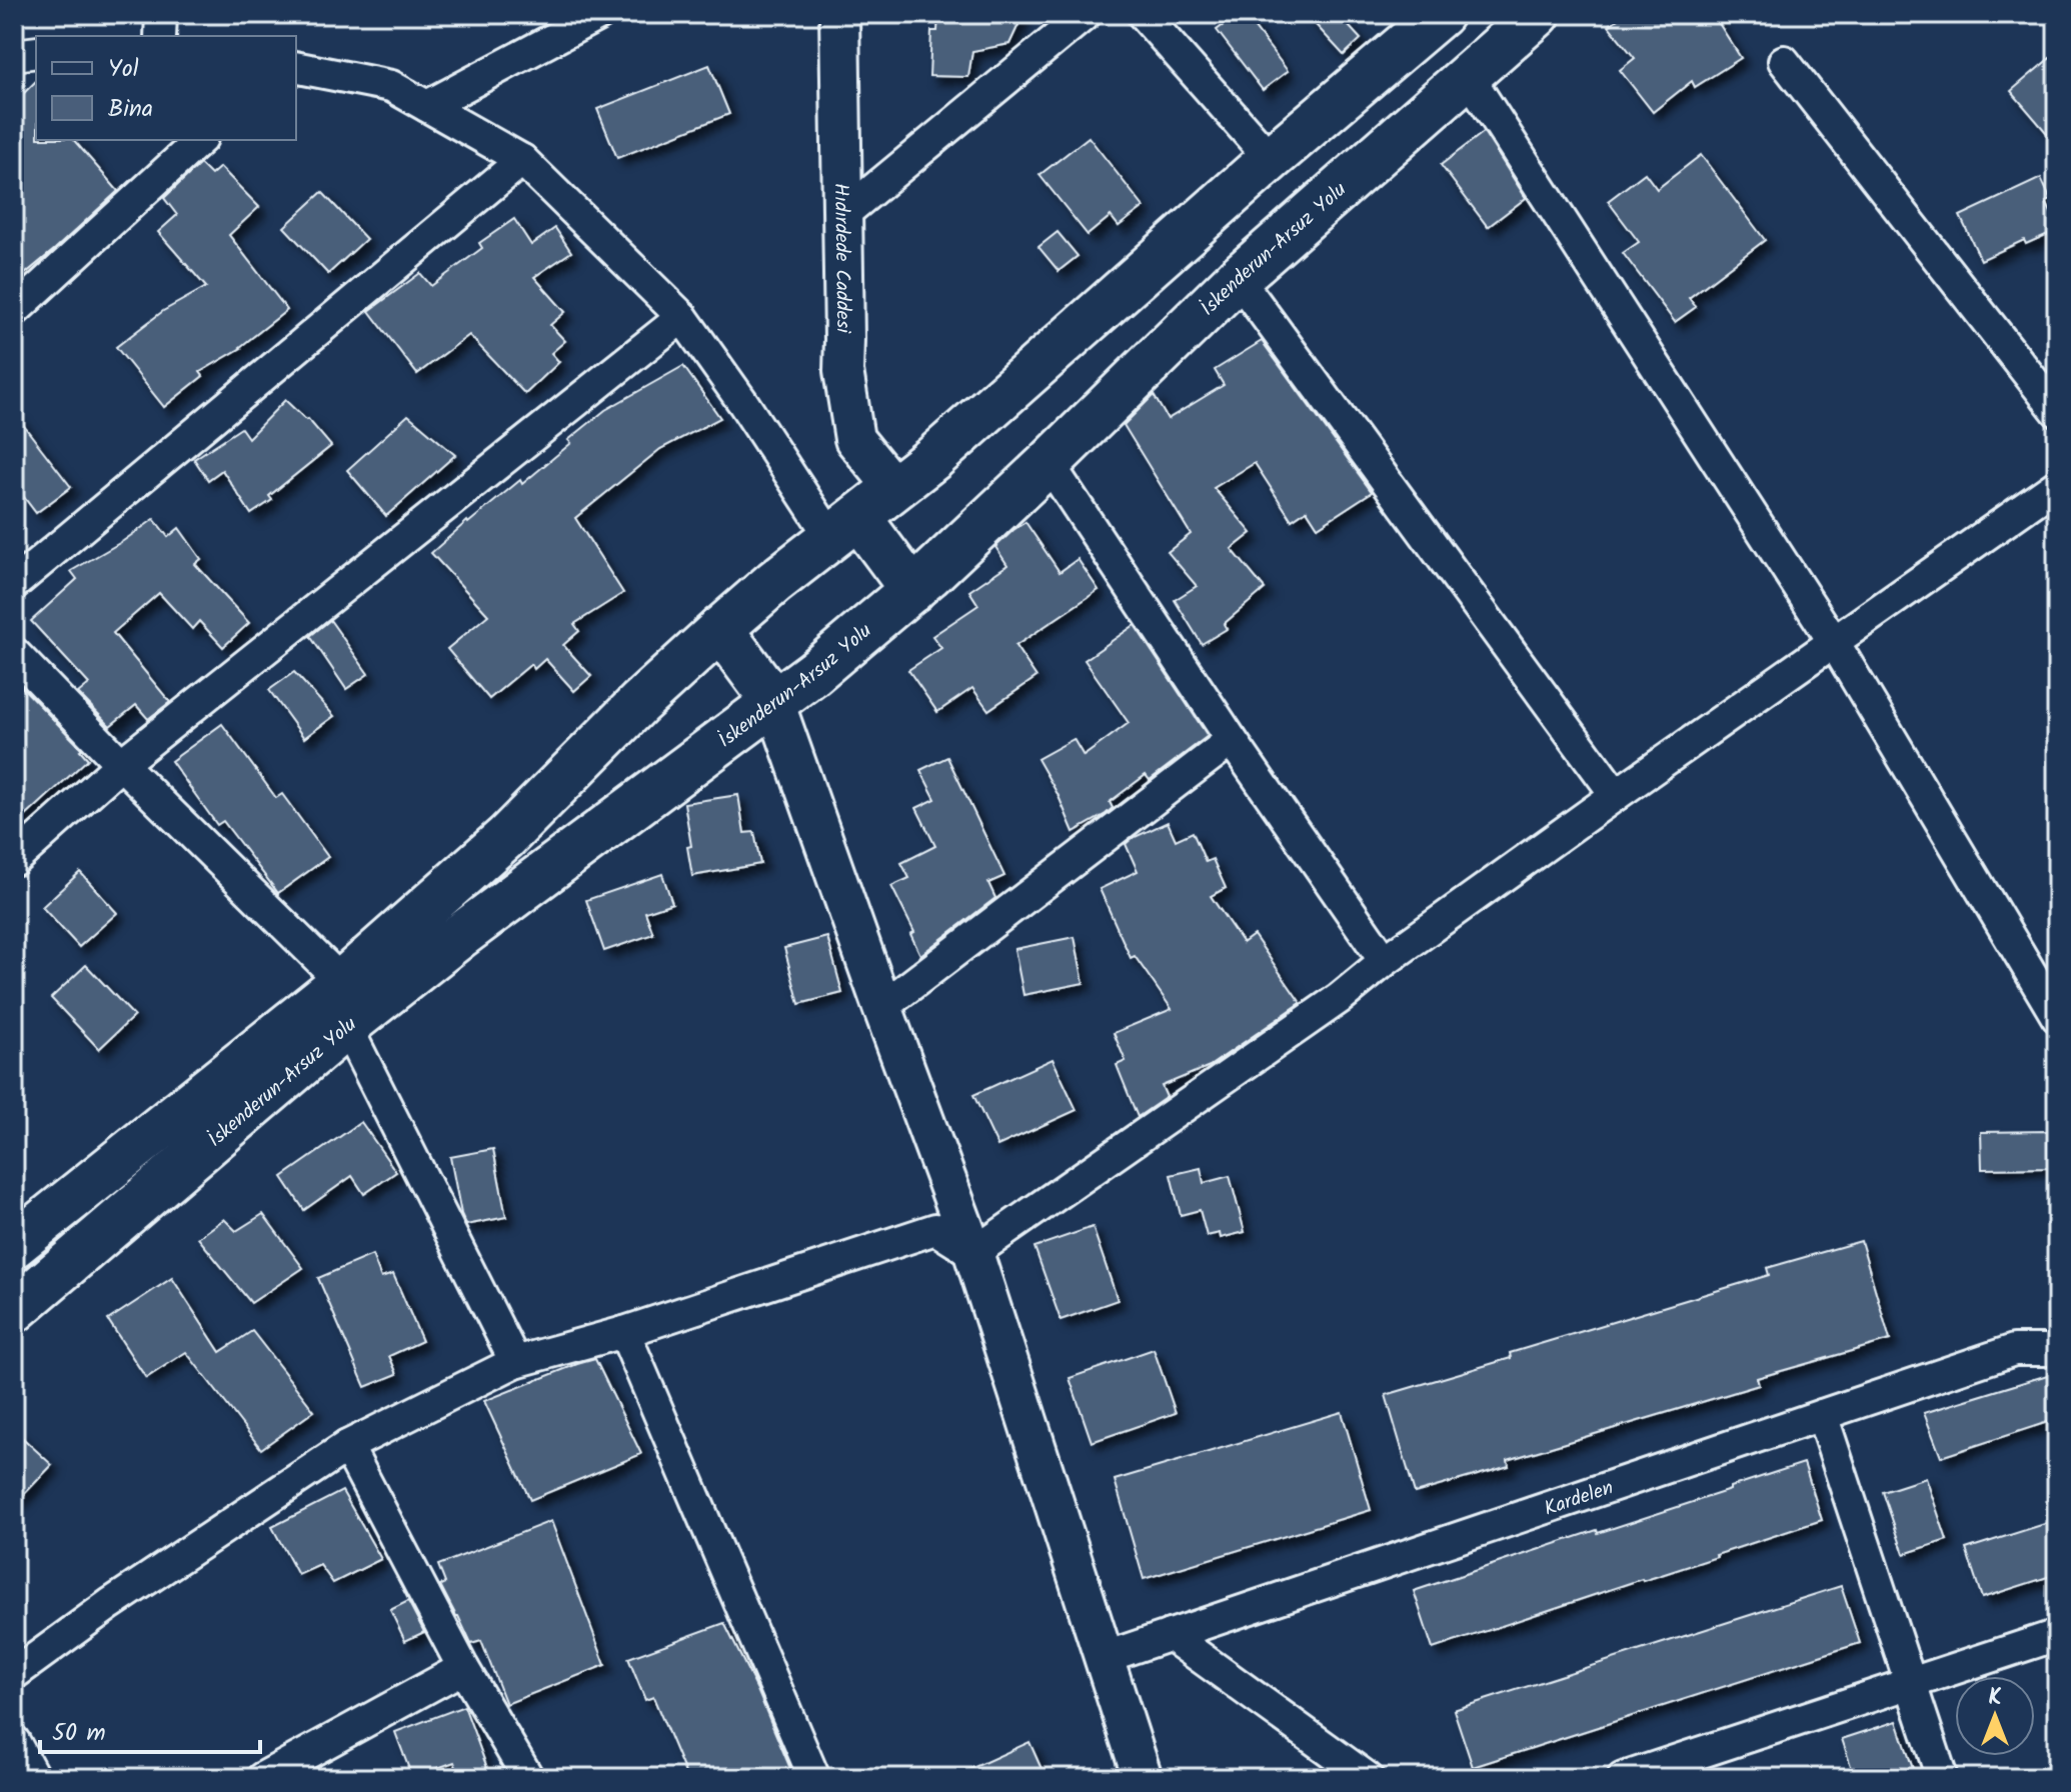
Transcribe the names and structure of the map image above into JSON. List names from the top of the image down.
{
  "streets": {
    "main road": ["İskenderun-Arsuz Yolu"],
    "street": ["Hıdırdede Caddesi", "Kardelen"]
  },
  "crossings": [
    ["İskenderun-Arsuz Yolu", "Hıdırdede Caddesi"]
  ],
  "legend": ["Yol", "Bina"],
  "scale_bar": "50 m",
  "north": "top"
}
